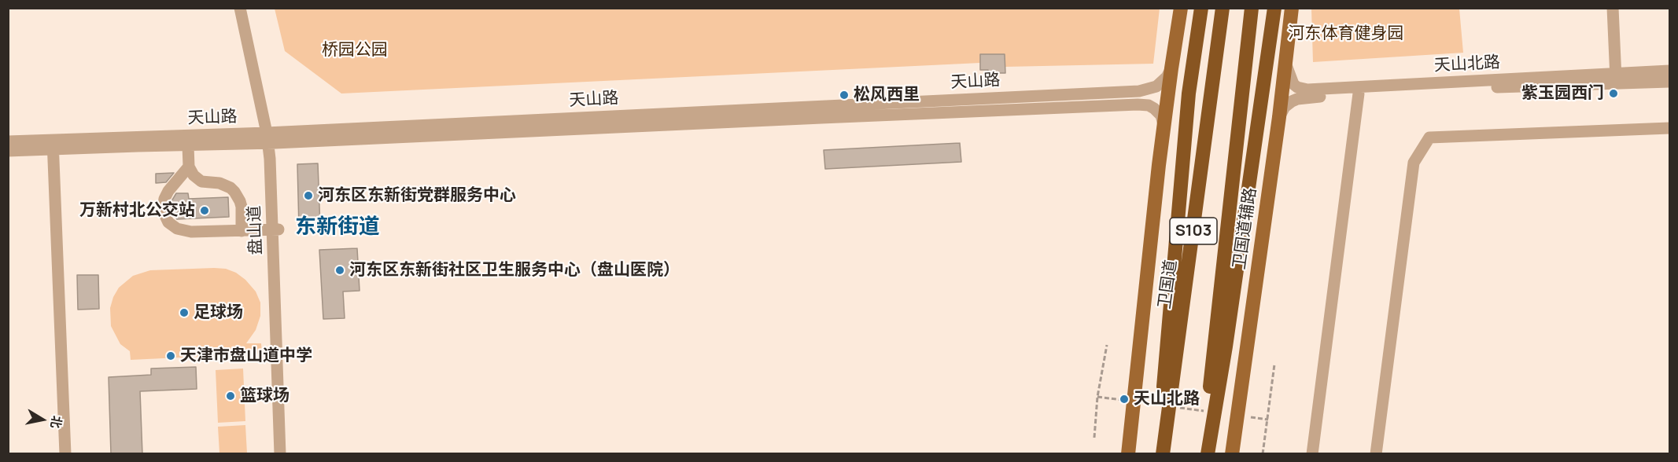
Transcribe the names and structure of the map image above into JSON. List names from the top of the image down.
{
  "streets": {
    "highway": ["S103", "卫国道"],
    "main road": ["卫国道辅路"],
    "street": ["天山北路", "天山路", "盘山道"]
  },
  "crossings": [
    ["天山北路", "卫国道辅路"],
    ["天山路", "盘山道"]
  ],
  "districts": ["东新街道"],
  "parks": ["河东体育健身园", "桥园公园"],
  "places": [
    "紫玉园西门",
    "松风西里",
    "河东区东新街党群服务中心",
    "万新村北公交站",
    "河东区东新街社区卫生服务中心（盘山医院）",
    "足球场",
    "天津市盘山道中学",
    "篮球场",
    "天山北路"
  ],
  "north": "right"
}
